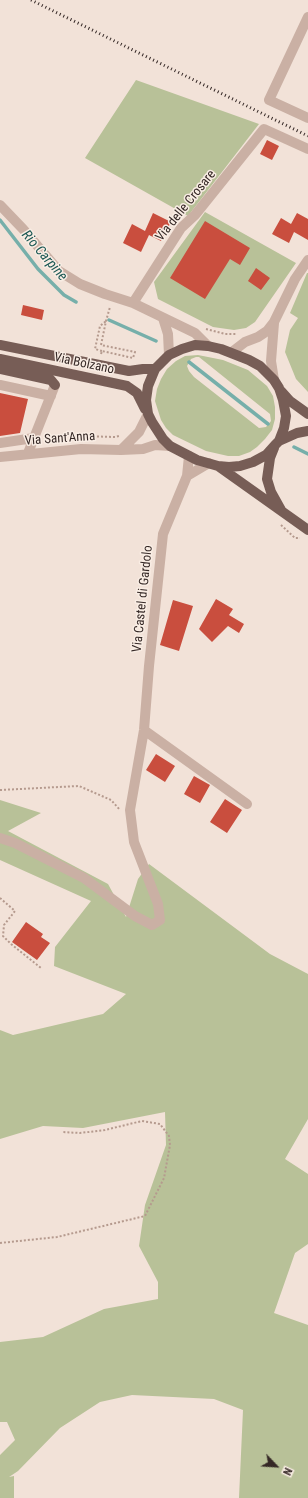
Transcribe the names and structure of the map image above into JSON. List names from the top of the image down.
{
  "streets": {
    "main road": ["Via Bolzano"],
    "street": ["Via delle Crosare", "Via Sant'Anna", "Via Castel di Gardolo"]
  },
  "crossings": [
    ["Via Bolzano", "Via Sant'Anna"],
    ["Via Bolzano", "Via Castel di Gardolo"],
    ["Via Sant'Anna", "Via Castel di Gardolo"]
  ],
  "water": ["Rio Carpine"],
  "north": "bottom right"
}
